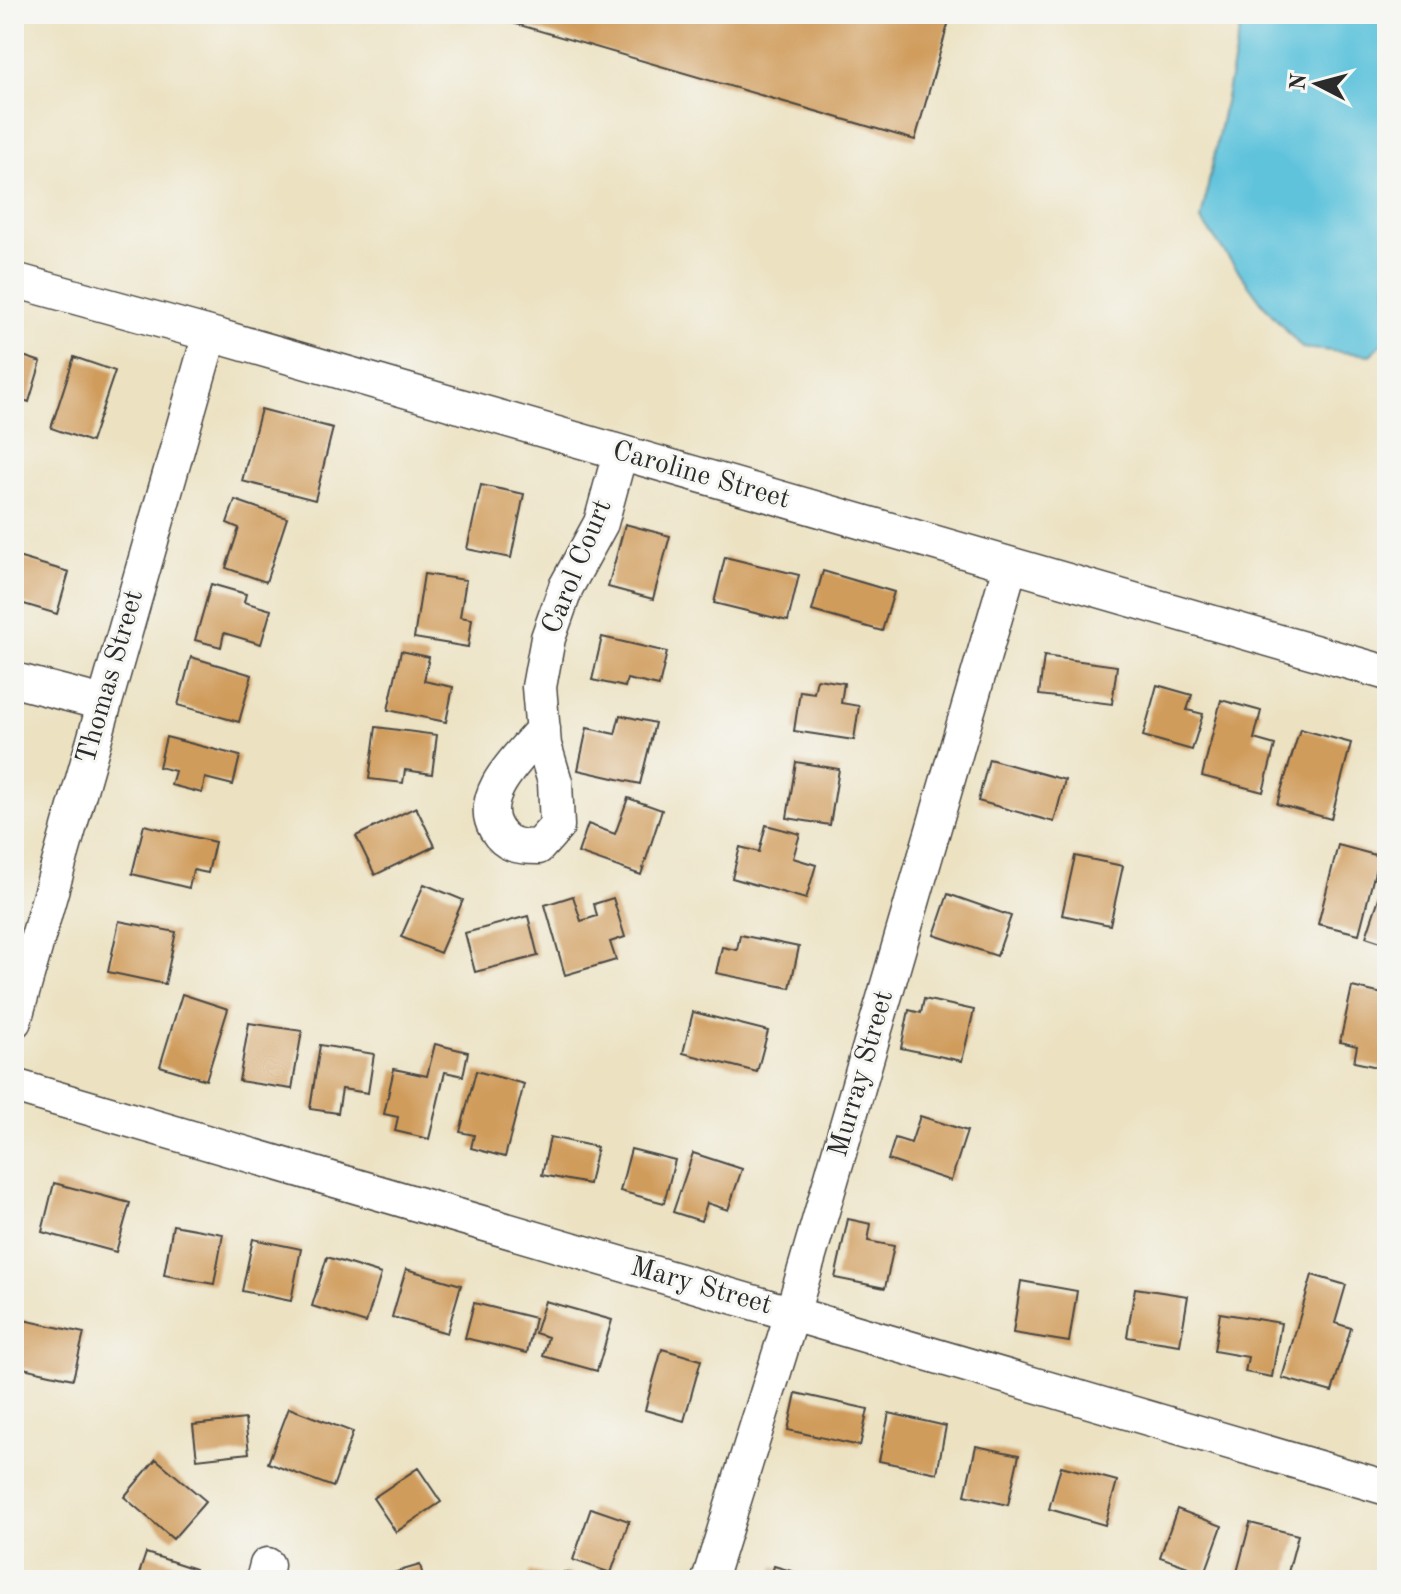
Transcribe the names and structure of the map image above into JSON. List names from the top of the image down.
{
  "streets": {
    "street": [
      "Caroline Street",
      "Carol Court",
      "Thomas Street",
      "Murray Street",
      "Mary Street"
    ]
  },
  "crossings": [
    ["Caroline Street", "Carol Court"],
    ["Caroline Street", "Thomas Street"],
    ["Caroline Street", "Murray Street"],
    ["Murray Street", "Mary Street"]
  ],
  "north": "left"
}
